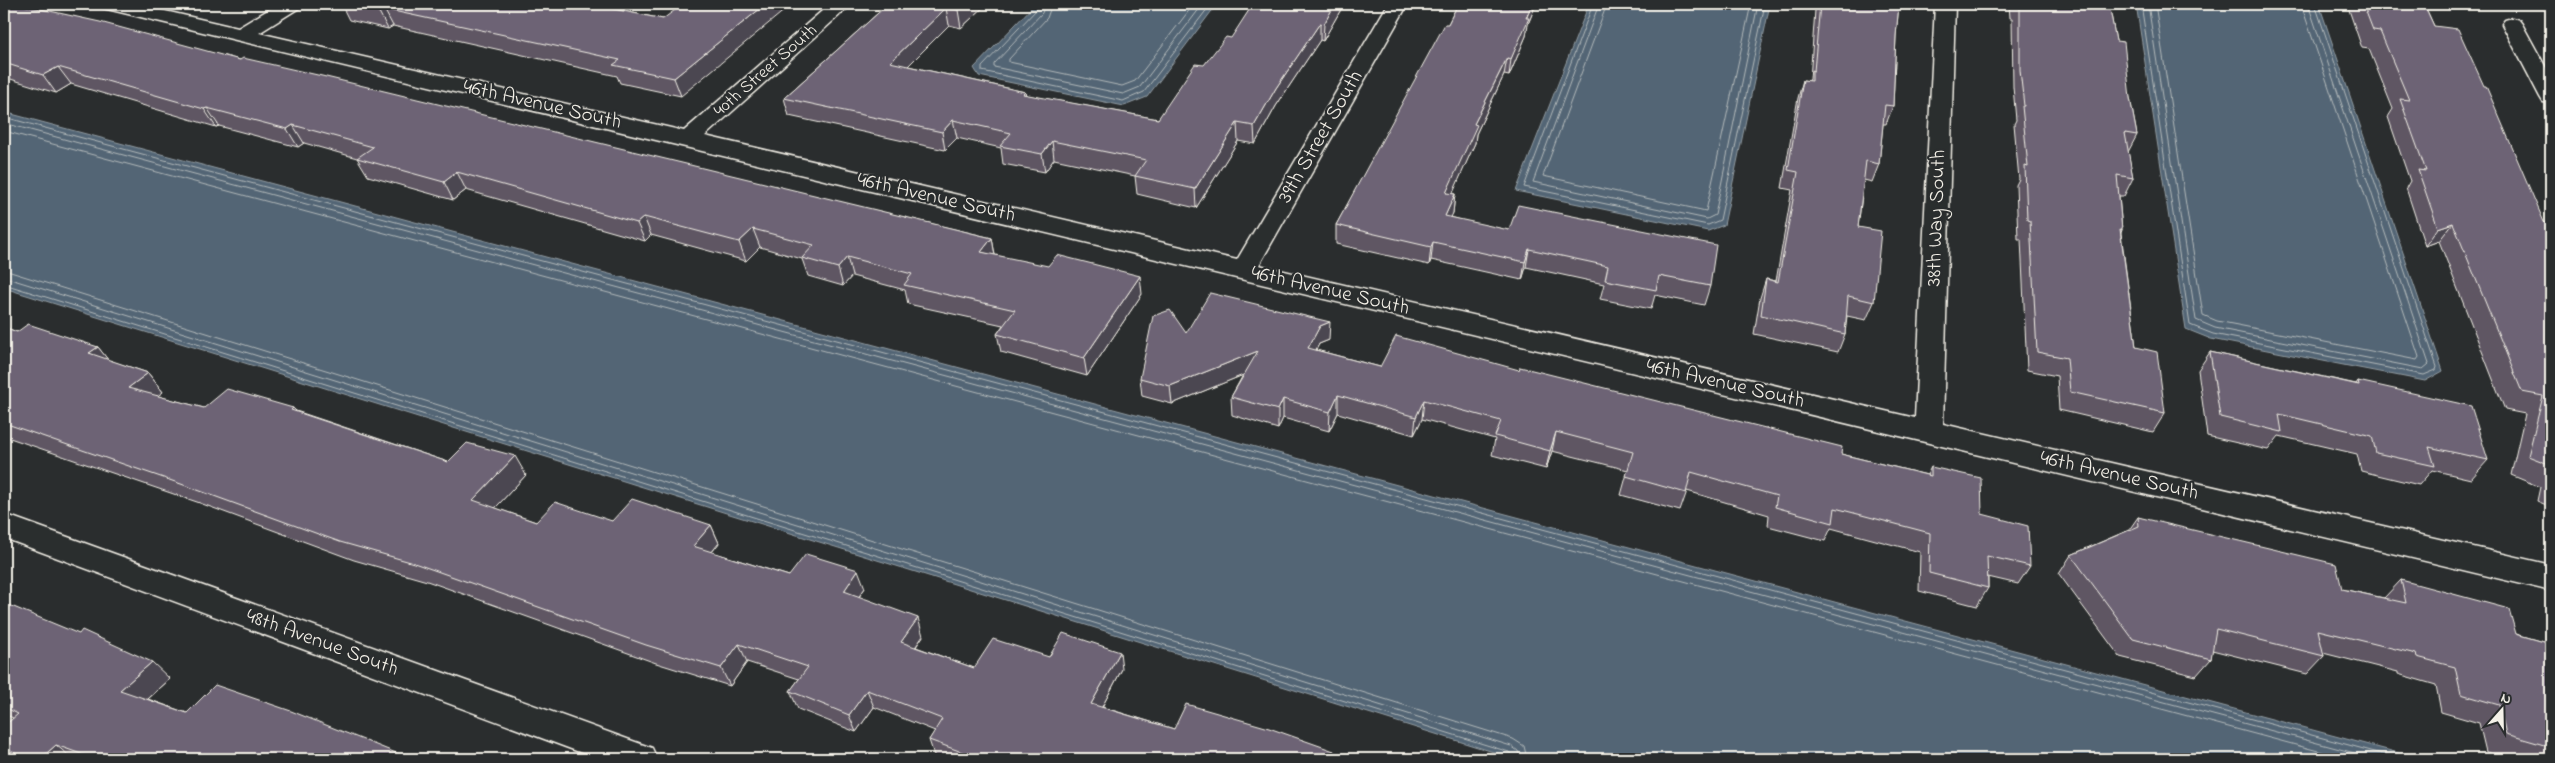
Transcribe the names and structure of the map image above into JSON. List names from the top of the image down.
{
  "streets": {
    "street": [
      "40th Street South",
      "46th Avenue South",
      "39th Street South",
      "38th Way South",
      "48th Avenue South"
    ]
  },
  "crossings": [
    ["40th Street South", "46th Avenue South"],
    ["46th Avenue South", "39th Street South"],
    ["46th Avenue South", "38th Way South"]
  ],
  "north": "top"
}
